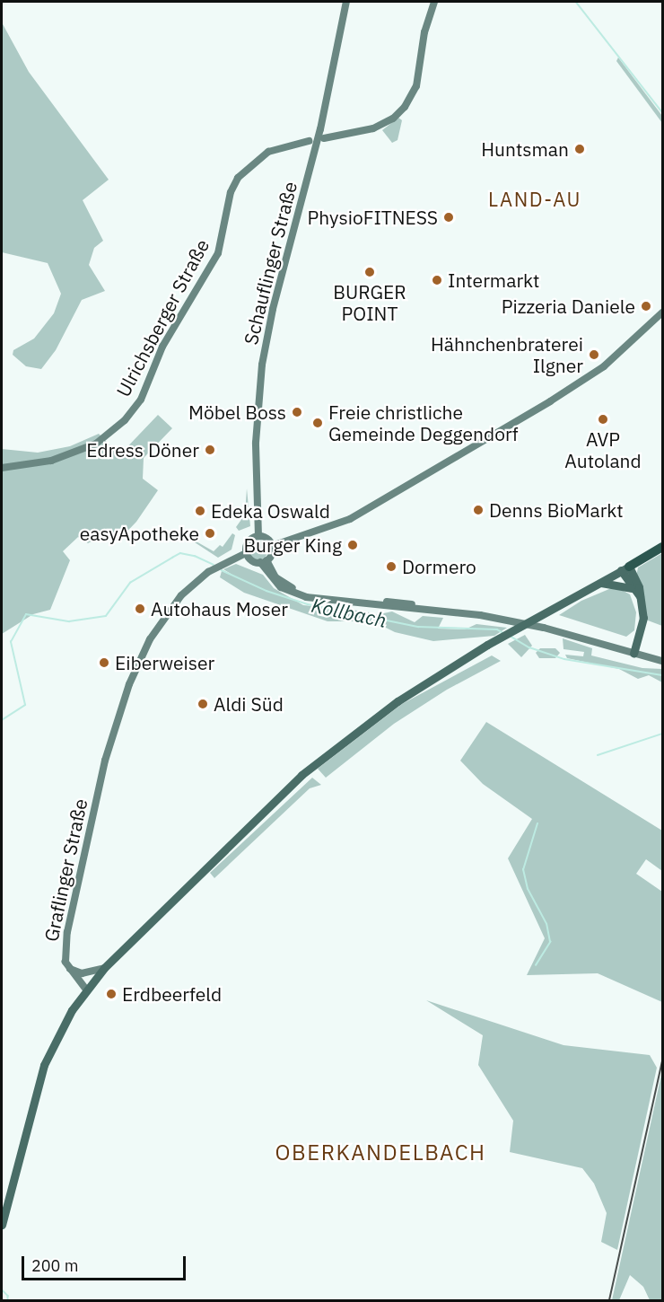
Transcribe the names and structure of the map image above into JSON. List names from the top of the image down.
{
  "streets": {
    "street": ["Schauflinger Straße", "Ulrichsberger Straße", "Graflinger Straße"]
  },
  "crossings": [
    ["Schauflinger Straße", "Graflinger Straße"]
  ],
  "districts": ["LAND-AU", "OBERKANDELBACH"],
  "water": ["Kollbach"],
  "places": [
    "Huntsman",
    "PhysioFITNESS",
    "BURGER POINT",
    "Intermarkt",
    "Pizzeria Daniele",
    "Hähnchenbraterei Ilgner",
    "Möbel Boss",
    "AVP Autoland",
    "Freie christliche Gemeinde Deggendorf",
    "Edress Döner",
    "Denns BioMarkt",
    "Edeka Oswald",
    "easyApotheke",
    "Burger King",
    "Dormero",
    "Autohaus Moser",
    "Eiberweiser",
    "Aldi Süd",
    "Erdbeerfeld"
  ],
  "scale_bar": "200 m"
}
